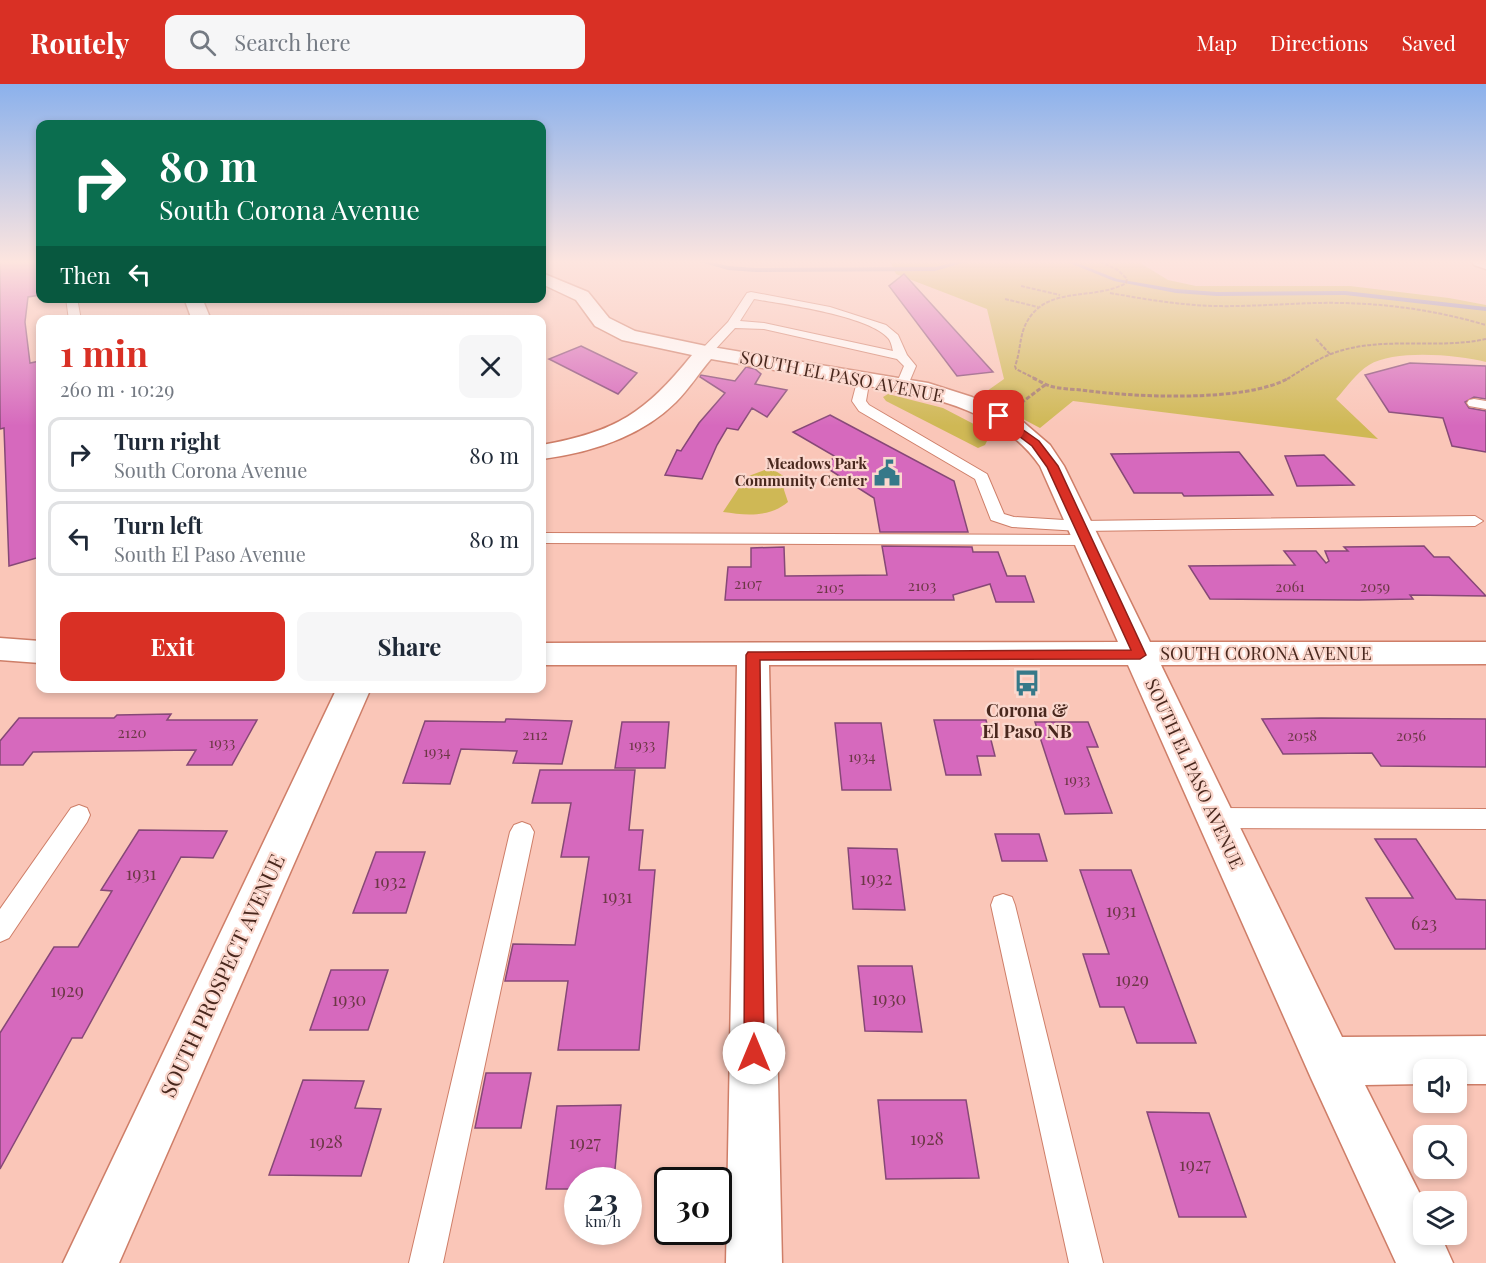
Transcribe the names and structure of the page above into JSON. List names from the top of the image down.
{
  "streets": {
    "street": ["SOUTH EL PASO AVENUE", "SOUTH CORONA AVENUE", "SOUTH PROSPECT AVENUE"]
  },
  "crossings": [
    ["SOUTH EL PASO AVENUE", "SOUTH CORONA AVENUE"]
  ],
  "places": {
    "public building": ["Meadows Park Community Center"],
    "bus stop": ["Corona & El Paso NB"]
  },
  "house_numbers": [
    "2107",
    "2103",
    "2061",
    "2059",
    "2105",
    "2120",
    "2112",
    "2058",
    "2056",
    "1933",
    "1933",
    "1934",
    "1934",
    "1933",
    "1931",
    "1932",
    "1932",
    "1931",
    "1931",
    "623",
    "1929",
    "1929",
    "1930",
    "1930",
    "1928",
    "1928",
    "1927",
    "1927"
  ],
  "page": {
    "header": "Routely",
    "search": "Search here",
    "nav": ["Map", "Directions", "Saved"],
    "turn": ["80 m", "South Corona Avenue"],
    "then": "Then",
    "heading": ["1 min", "260 m · 10:29"],
    "list": [
      {
        "name": "Turn right",
        "note": "South Corona Avenue",
        "value": "80 m"
      },
      {
        "name": "Turn left",
        "note": "South El Paso Avenue",
        "value": "80 m"
      }
    ],
    "buttons": ["Exit", "Share"],
    "speed": "23 km/h",
    "limit": "30"
  }
}
